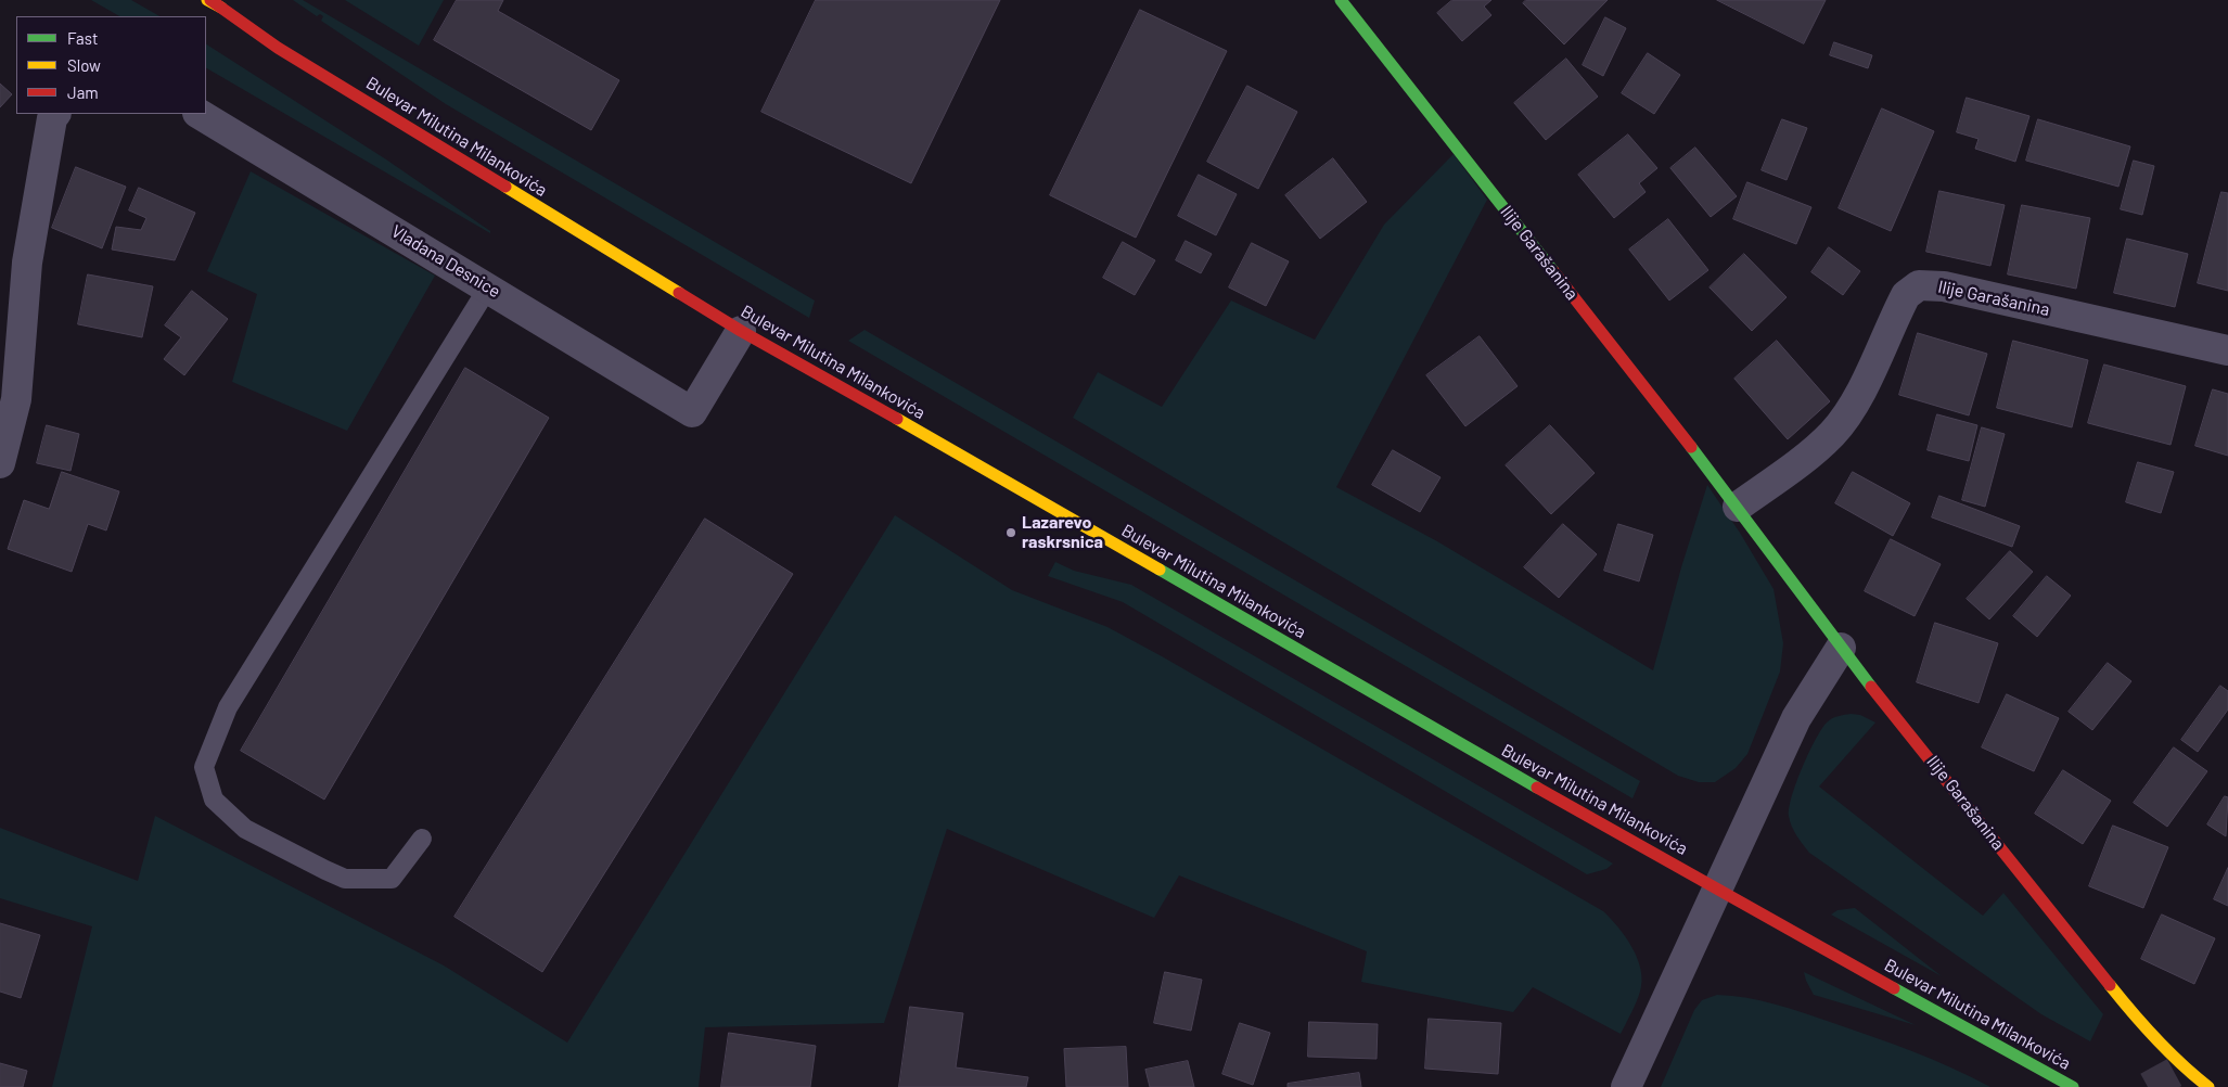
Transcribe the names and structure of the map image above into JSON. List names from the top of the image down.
{
  "streets": {
    "street": ["Bulevar Milutina Milankovića", "Ilije Garašanina", "Vladana Desnice"]
  },
  "crossings": [
    ["Bulevar Milutina Milankovića", "Vladana Desnice"]
  ],
  "places": ["Lazarevo raskrsnica"],
  "legend": ["Fast", "Slow", "Jam"]
}
